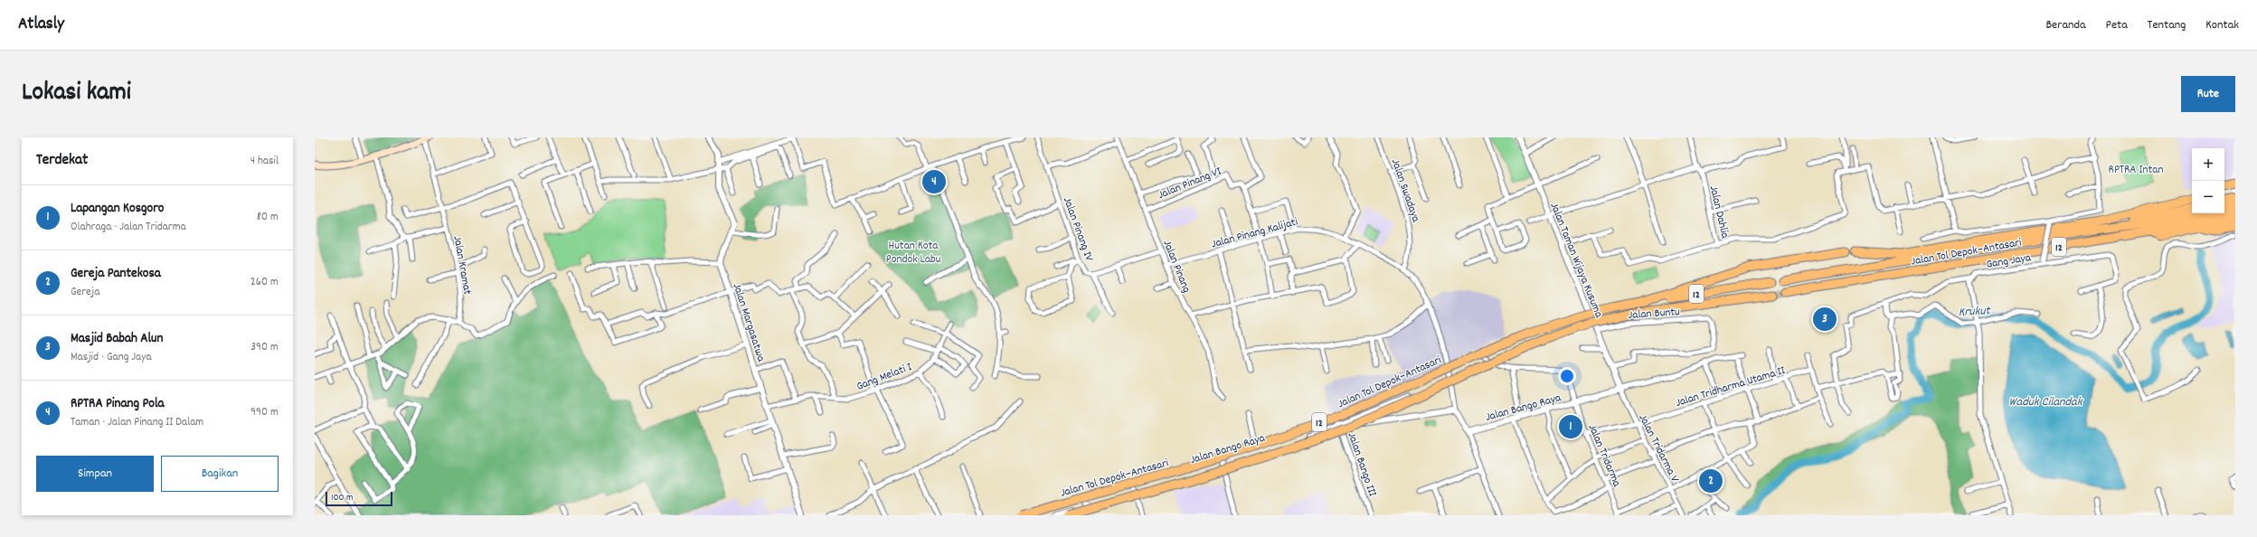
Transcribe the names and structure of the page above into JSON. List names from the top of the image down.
{
  "streets": {
    "highway": ["12", "Jalan Tol Depok–Antasari"],
    "street": [
      "Jalan Pinang VI",
      "Jalan Swadaya",
      "Jalan Dahlia",
      "Jalan Pinang IV",
      "Jalan Pinang Kalijati",
      "Jalan Taman Wijaya Kusuma",
      "Gang Jaya",
      "Jalan Kramat",
      "Jalan Pinang",
      "Jalan Buntu",
      "Jalan Margasatwa",
      "Gang Melati I",
      "Jalan Tridharma Utama II",
      "Jalan Bango Raya",
      "Jalan Tridarma V",
      "Jalan Tridarma",
      "Jalan Bango III"
    ]
  },
  "crossings": [
    ["Jalan Pinang VI", "Jalan Pinang"],
    ["Jalan Swadaya", "Jalan Pinang Kalijati"],
    ["Jalan Pinang IV", "Jalan Pinang"],
    ["Jalan Pinang Kalijati", "Jalan Pinang"],
    ["Jalan Pinang Kalijati", "Jalan Bango Raya"],
    ["Jalan Pinang Kalijati", "Jalan Tridarma"],
    ["Jalan Tol Depok–Antasari", "Jalan Bango Raya"],
    ["Jalan Taman Wijaya Kusuma", "Jalan Buntu"],
    ["Jalan Taman Wijaya Kusuma", "Jalan Bango Raya"],
    ["Jalan Taman Wijaya Kusuma", "Jalan Tridarma V"],
    ["Jalan Margasatwa", "Gang Melati I"],
    ["Jalan Tridharma Utama II", "Jalan Tridarma V"],
    ["Jalan Tridharma Utama II", "Jalan Tridarma"],
    ["Jalan Bango Raya", "Jalan Tridarma V"],
    ["Jalan Bango Raya", "Jalan Tridarma"],
    ["Jalan Bango Raya", "Jalan Bango III"]
  ],
  "water": ["Krukut", "Waduk Cilandak"],
  "parks": ["RPTRA Intan", "Hutan Kota Pondok Labu"],
  "scale_bar": "100 m",
  "page": {
    "header": "Atlasly",
    "nav": [
      "Beranda",
      "Peta",
      "Tentang",
      "Kontak"
    ],
    "title": "Lokasi kami",
    "buttons": [
      "Rute",
      ["Simpan", "Bagikan"]
    ],
    "heading": ["Terdekat", "4 hasil"],
    "map_buttons": ["+", "−"],
    "pins": [
      "4",
      "3",
      "1",
      "2"
    ],
    "list": [
      {
        "mark": "1",
        "name": "Lapangan Kosgoro",
        "note": "Olahraga · Jalan Tridarma",
        "value": "80 m"
      },
      {
        "mark": "2",
        "name": "Gereja Pantekosa",
        "note": "Gereja",
        "value": "260 m"
      },
      {
        "mark": "3",
        "name": "Masjid Babah Alun",
        "note": "Masjid · Gang Jaya",
        "value": "390 m"
      },
      {
        "mark": "4",
        "name": "RPTRA Pinang Pola",
        "note": "Taman · Jalan Pinang II Dalam",
        "value": "990 m"
      }
    ],
    "scale": "100 m"
  }
}
